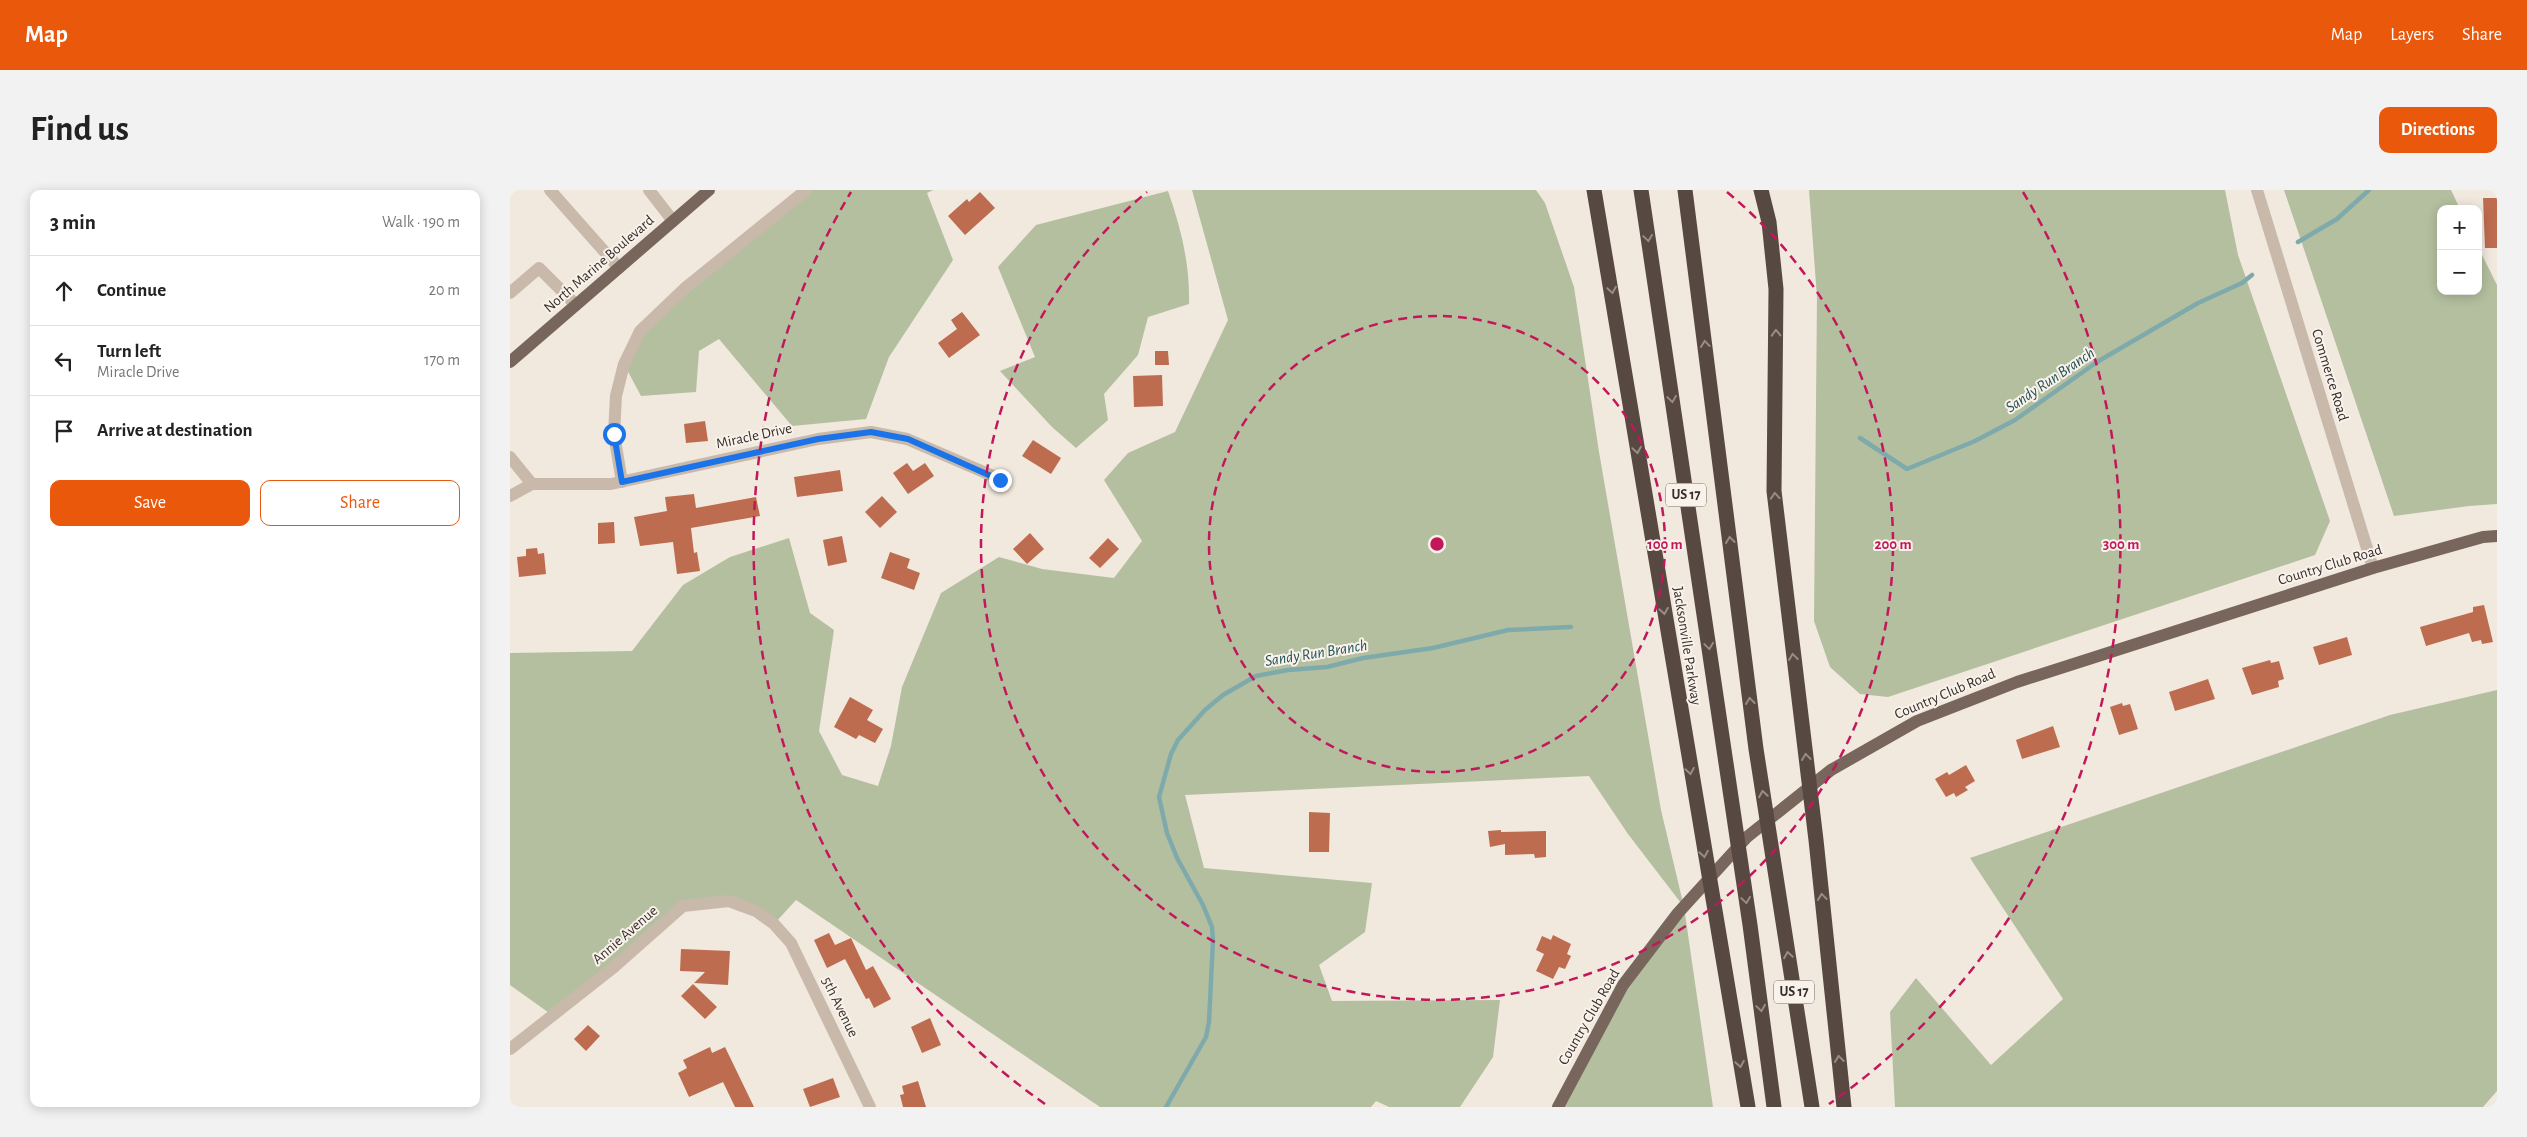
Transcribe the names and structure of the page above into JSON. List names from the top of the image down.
{
  "streets": {
    "highway": ["US 17", "Jacksonville Parkway"],
    "main road": ["North Marine Boulevard", "Country Club Road"],
    "street": [
      "Commerce Road",
      "Miracle Drive",
      "Annie Avenue",
      "5th Avenue"
    ]
  },
  "crossings": [
    ["Commerce Road", "Country Club Road"],
    ["Annie Avenue", "5th Avenue"]
  ],
  "water": ["Sandy Run Branch"],
  "page": {
    "header": "Map",
    "nav": ["Map", "Layers", "Share"],
    "buttons": [
      "Directions",
      ["Save", "Share"]
    ],
    "title": "Find us",
    "heading": ["3 min", "Walk · 190 m"],
    "map_buttons": ["+", "−"],
    "list": [
      ["Continue", "20 m"],
      ["Turn left", "Miracle Drive", "170 m"],
      "Arrive at destination"
    ]
  },
  "rings": ["100 m", "200 m", "300 m"]
}
